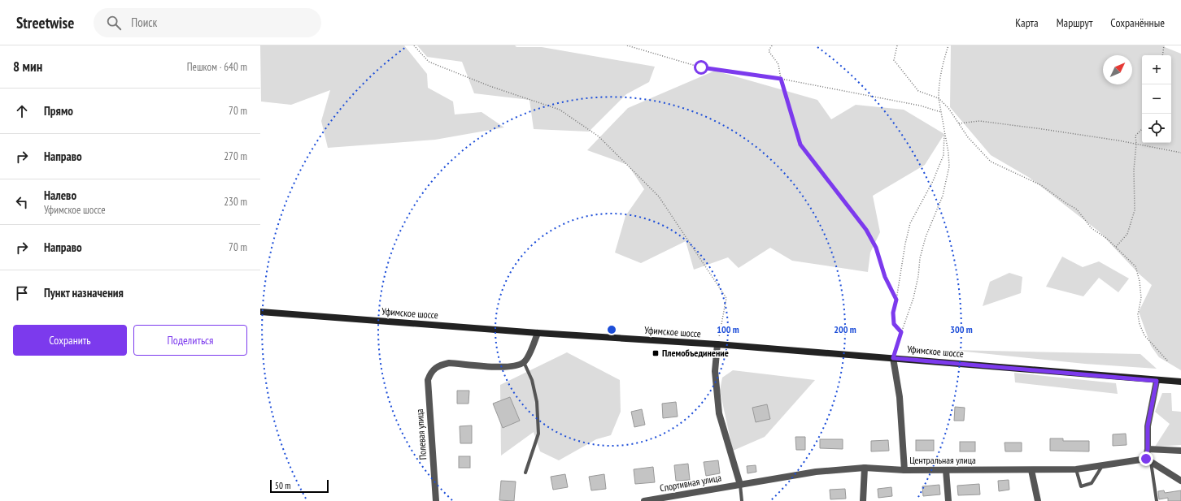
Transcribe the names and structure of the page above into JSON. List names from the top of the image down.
{
  "streets": {
    "main road": ["Уфимское шоссе"],
    "street": ["Полевая улица", "Центральная улица", "Спортивная улица"]
  },
  "crossings": [
    ["Центральная улица", "Спортивная улица"]
  ],
  "places": {
    "transit": ["Племобъединение"]
  },
  "scale_bar": "50 m",
  "north": "top right",
  "page": {
    "header": "Streetwise",
    "search": "Поиск",
    "nav": ["Карта", "Маршрут", "Сохранённые"],
    "heading": ["8 мин", "Пешком · 640 m"],
    "map_buttons": ["+", "−"],
    "list": [
      ["Прямо", "70 m"],
      ["Направо", "270 m"],
      ["Налево", "Уфимское шоссе", "230 m"],
      ["Направо", "70 m"],
      "Пункт назначения"
    ],
    "buttons": ["Сохранить", "Поделиться"],
    "scale": "50 m"
  },
  "rings": ["100 m", "200 m", "300 m"]
}
